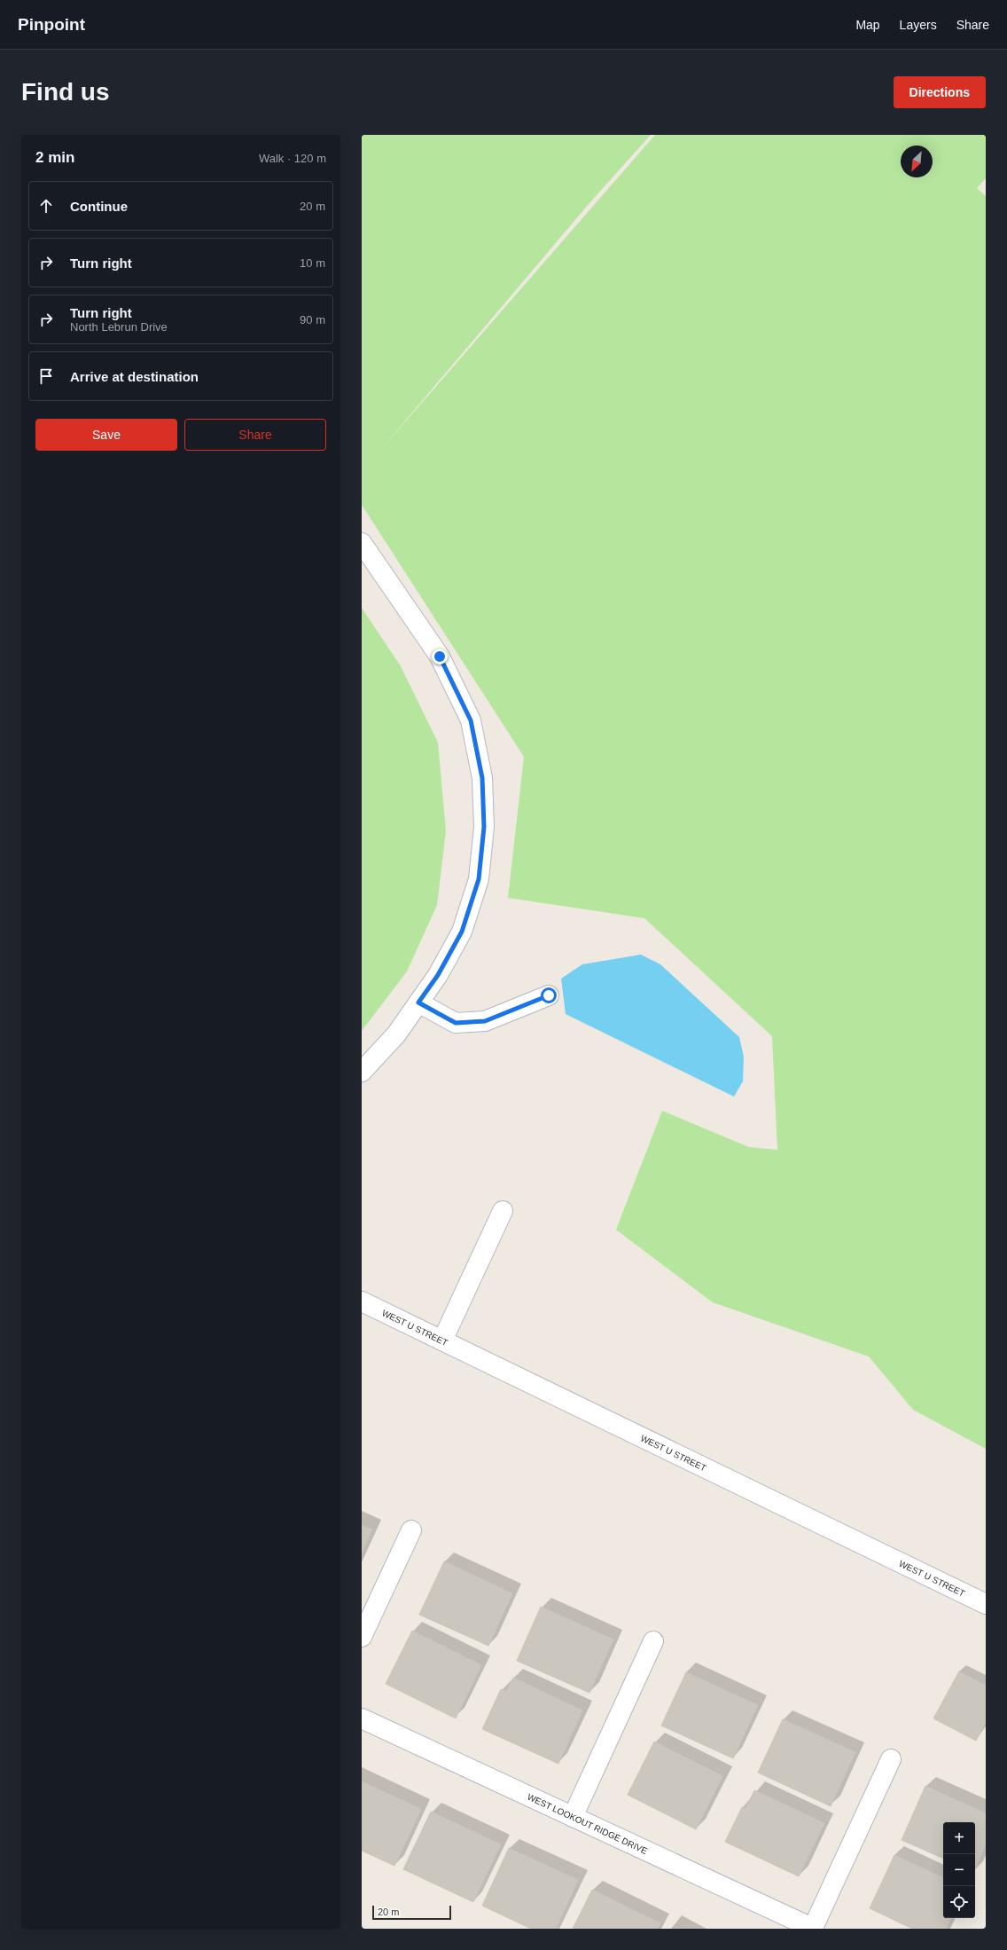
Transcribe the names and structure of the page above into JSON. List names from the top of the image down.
{
  "streets": {
    "street": ["WEST U STREET", "WEST LOOKOUT RIDGE DRIVE"]
  },
  "scale_bar": "20 m",
  "north": "bottom left",
  "page": {
    "header": "Pinpoint",
    "nav": ["Map", "Layers", "Share"],
    "buttons": [
      "Directions",
      ["Save", "Share"]
    ],
    "title": "Find us",
    "heading": ["2 min", "Walk · 120 m"],
    "list": [
      ["Continue", "20 m"],
      ["Turn right", "10 m"],
      ["Turn right", "North Lebrun Drive", "90 m"],
      "Arrive at destination"
    ],
    "map_buttons": ["+", "−"],
    "scale": "20 m"
  }
}
